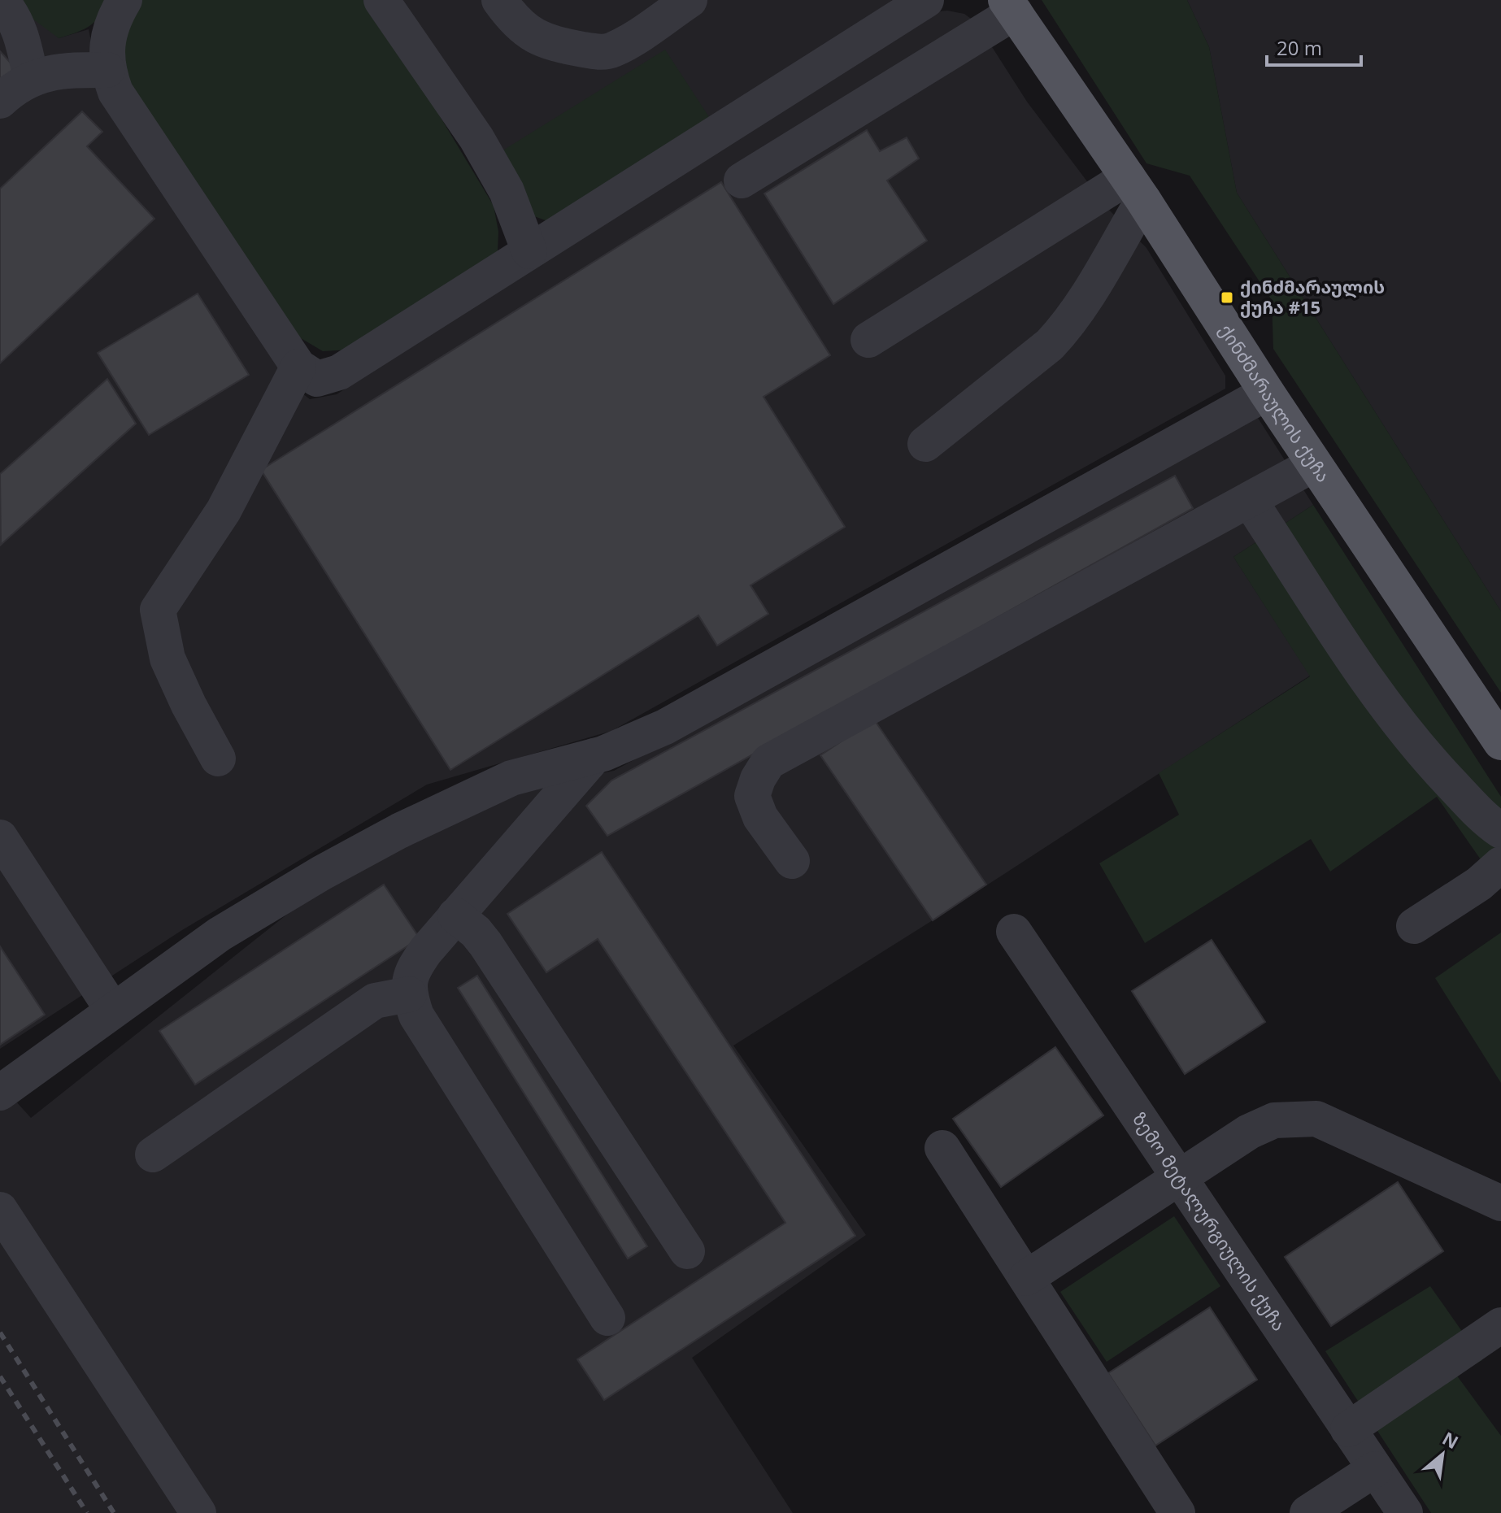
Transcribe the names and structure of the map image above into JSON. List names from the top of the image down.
{
  "streets": {
    "main road": ["ქინძმარაულის ქუჩა"],
    "street": ["ზემო მეტალურგიულის ქუჩა"]
  },
  "places": {
    "transit": ["ქინძმარაულის ქუჩა #15"]
  },
  "scale_bar": "20 m",
  "north": "top right"
}
